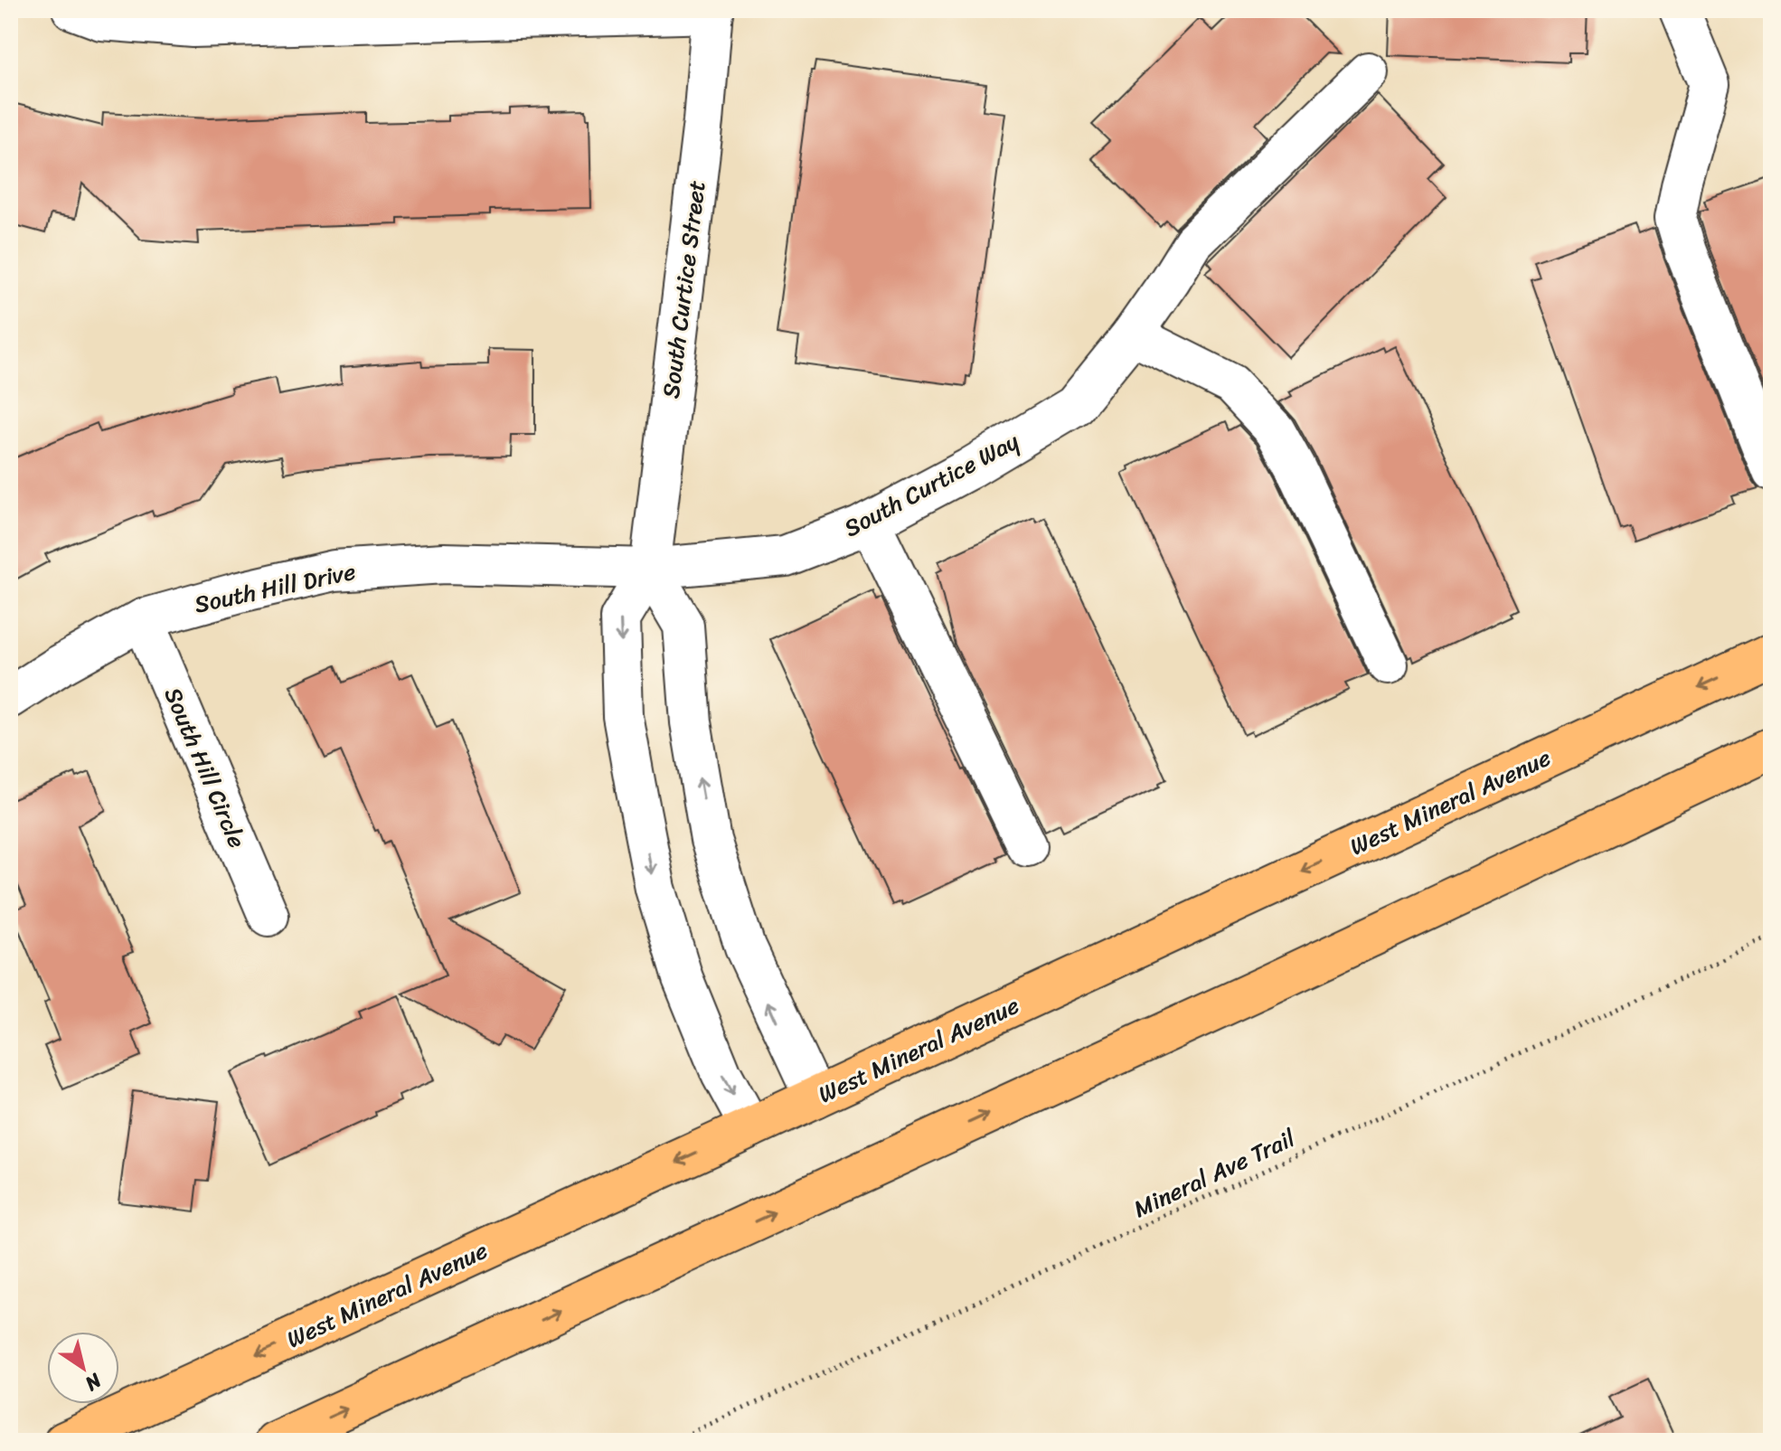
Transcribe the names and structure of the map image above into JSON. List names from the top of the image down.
{
  "streets": {
    "main road": ["West Mineral Avenue"],
    "street": [
      "South Curtice Street",
      "South Curtice Way",
      "South Hill Drive",
      "South Hill Circle"
    ],
    "path": ["Mineral Ave Trail"]
  },
  "crossings": [
    ["South Curtice Street", "South Curtice Way"],
    ["South Curtice Street", "South Hill Drive"],
    ["South Curtice Street", "West Mineral Avenue"],
    ["South Curtice Way", "South Hill Drive"],
    ["South Hill Drive", "South Hill Circle"]
  ],
  "north": "bottom right"
}
